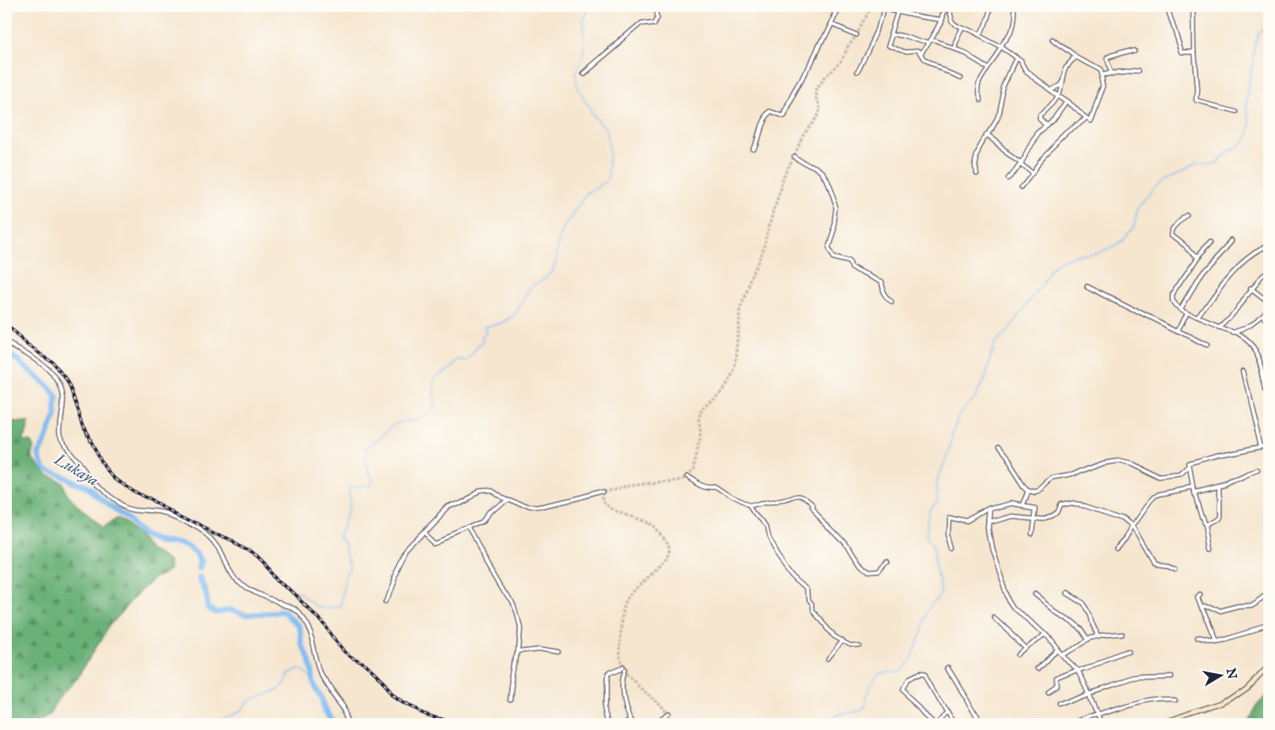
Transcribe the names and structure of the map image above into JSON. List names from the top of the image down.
{
  "water": ["Lukaya"],
  "north": "right"
}
